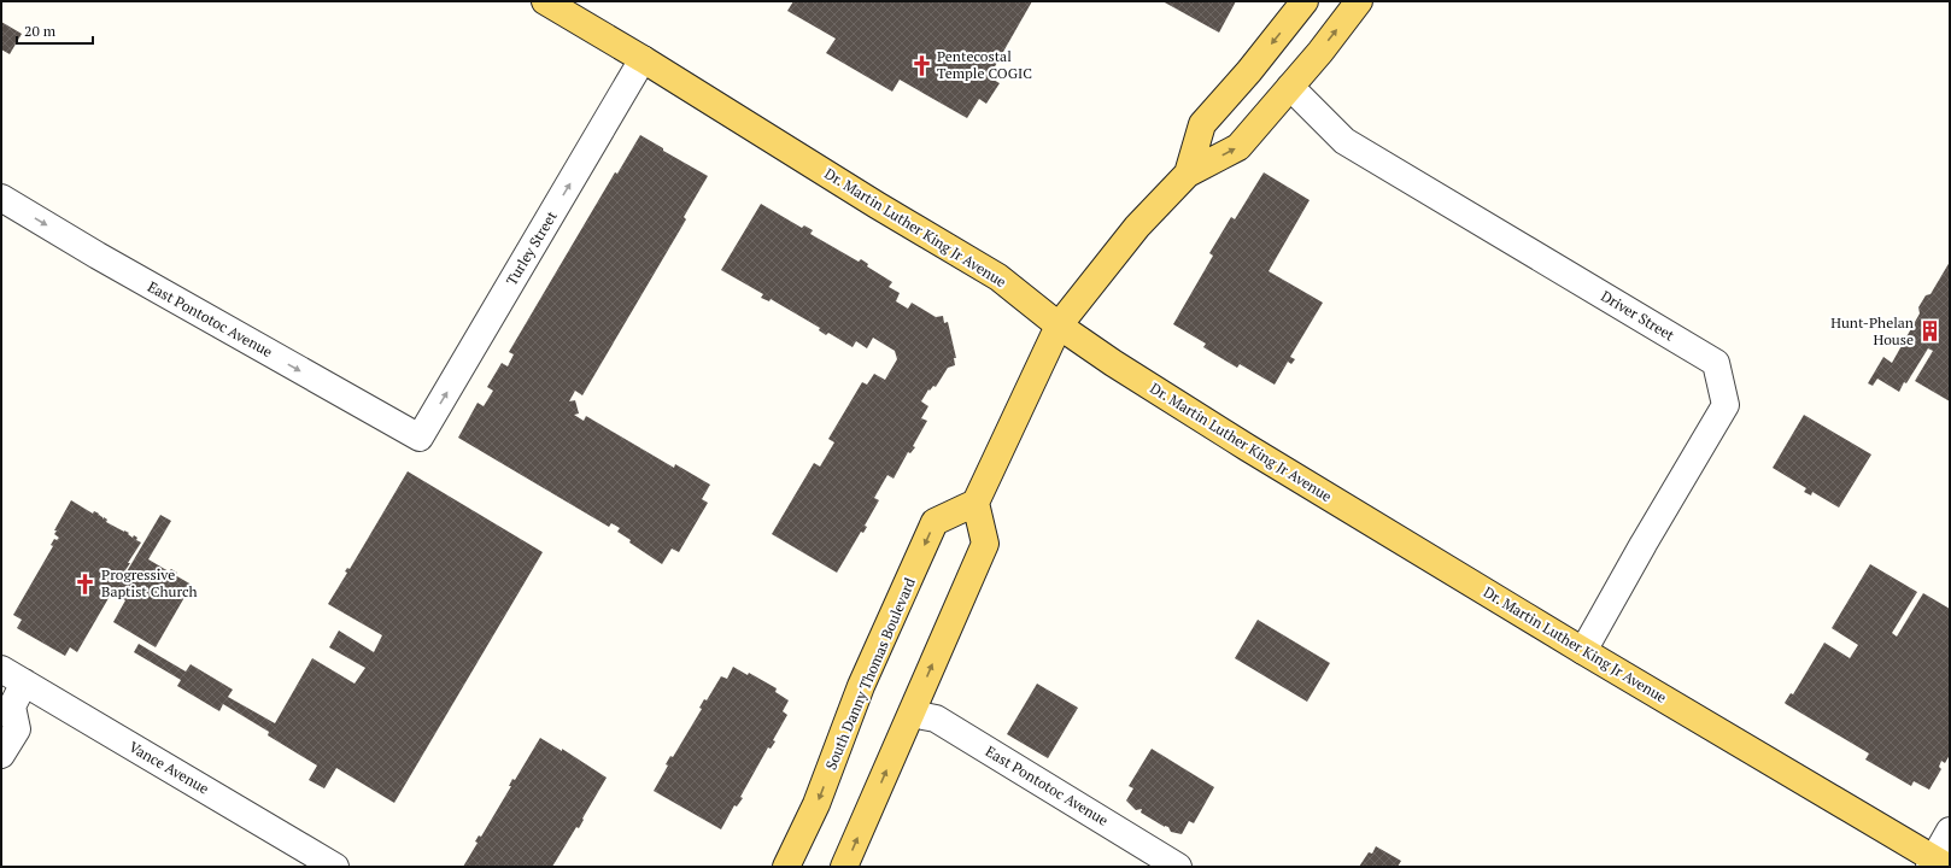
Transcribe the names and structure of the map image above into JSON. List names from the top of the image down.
{
  "streets": {
    "main road": ["Dr. Martin Luther King Jr Avenue", "South Danny Thomas Boulevard"],
    "street": [
      "Turley Street",
      "Driver Street",
      "East Pontotoc Avenue",
      "Vance Avenue"
    ]
  },
  "crossings": [
    ["Dr. Martin Luther King Jr Avenue", "Turley Street"],
    ["Dr. Martin Luther King Jr Avenue", "Driver Street"],
    ["Turley Street", "East Pontotoc Avenue"]
  ],
  "one_way": ["Turley Street", "East Pontotoc Avenue"],
  "places": {
    "church": ["Pentecostal Temple COGIC", "Progressive Baptist Church"],
    "building": ["Hunt-Phelan House"]
  },
  "scale_bar": "20 m"
}
